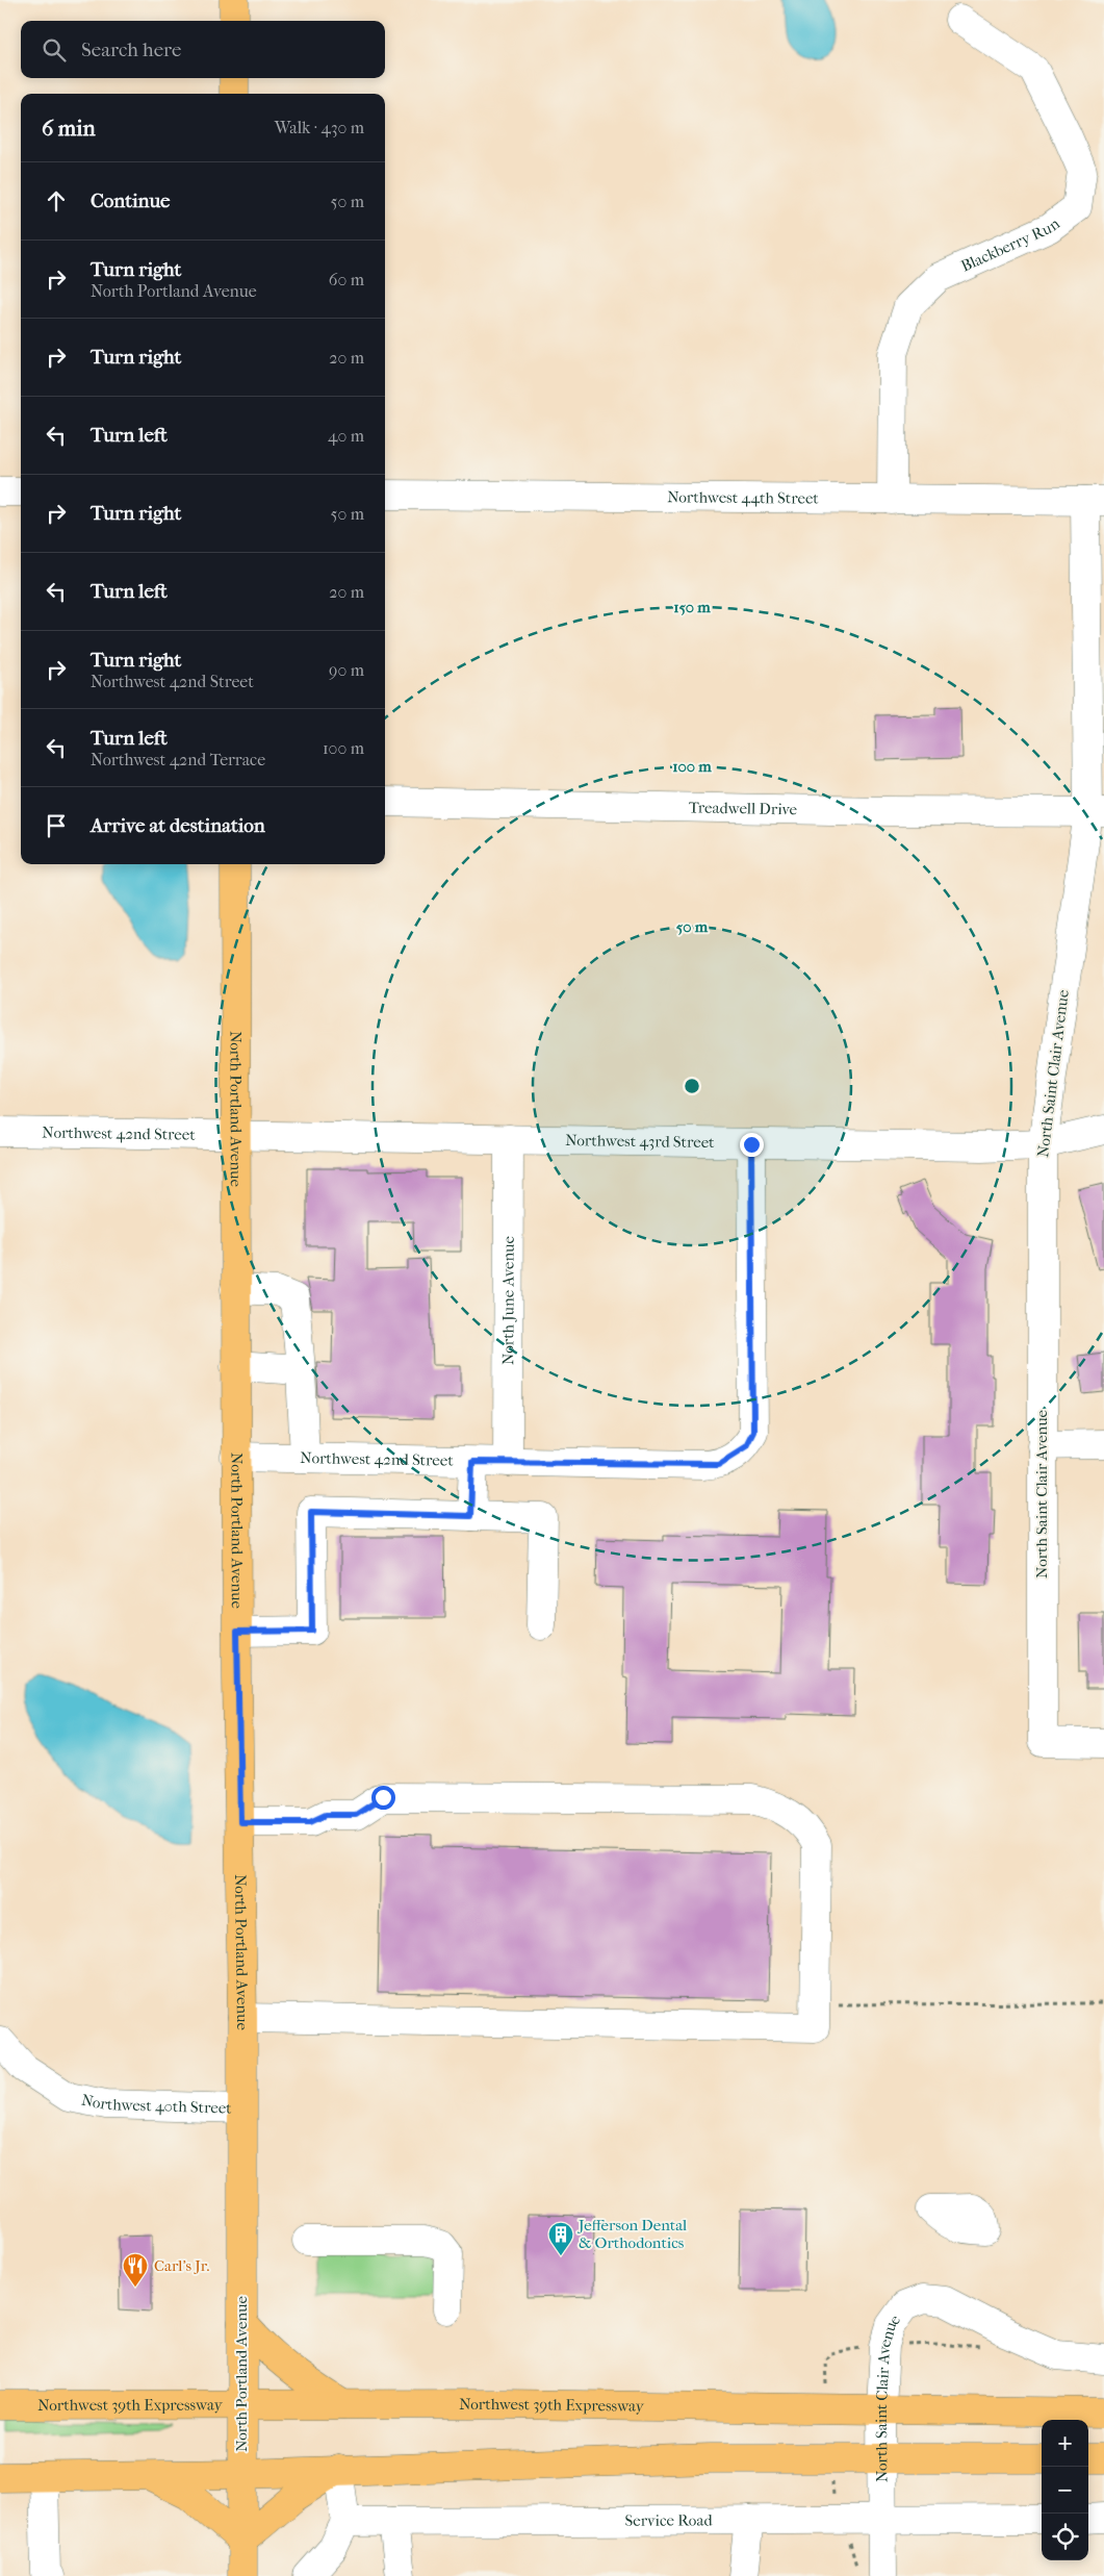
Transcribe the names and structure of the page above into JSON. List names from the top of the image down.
{
  "streets": {
    "main road": ["North Portland Avenue", "Northwest 39th Expressway"],
    "street": [
      "Blackberry Run",
      "Northwest 44th Street",
      "Treadwell Drive",
      "North Saint Clair Avenue",
      "Northwest 42nd Street",
      "Northwest 43rd Street",
      "North June Avenue",
      "Northwest 40th Street",
      "Service Road"
    ]
  },
  "crossings": [
    ["Blackberry Run", "Northwest 44th Street"],
    ["Northwest 44th Street", "North Saint Clair Avenue"],
    ["Treadwell Drive", "North Saint Clair Avenue"],
    ["North Saint Clair Avenue", "Northwest 43rd Street"],
    ["North Saint Clair Avenue", "Northwest 39th Expressway"],
    ["North Saint Clair Avenue", "Service Road"],
    ["North Portland Avenue", "Northwest 42nd Street"],
    ["North Portland Avenue", "Northwest 43rd Street"],
    ["North Portland Avenue", "Northwest 40th Street"],
    ["North Portland Avenue", "Northwest 39th Expressway"],
    ["Northwest 42nd Street", "Northwest 43rd Street"],
    ["Northwest 42nd Street", "North June Avenue"],
    ["Northwest 43rd Street", "North June Avenue"]
  ],
  "places": {
    "building": ["Jefferson Dental & Orthodontics"],
    "restaurant": ["Carl's Jr."]
  },
  "page": {
    "search": "Search here",
    "heading": ["6 min", "Walk · 430 m"],
    "list": [
      ["Continue", "50 m"],
      ["Turn right", "North Portland Avenue", "60 m"],
      ["Turn right", "20 m"],
      ["Turn left", "40 m"],
      ["Turn right", "50 m"],
      ["Turn left", "20 m"],
      ["Turn right", "Northwest 42nd Street", "90 m"],
      ["Turn left", "Northwest 42nd Terrace", "100 m"],
      "Arrive at destination"
    ],
    "map_buttons": ["+", "−"]
  },
  "rings": ["150 m", "100 m", "50 m"]
}
